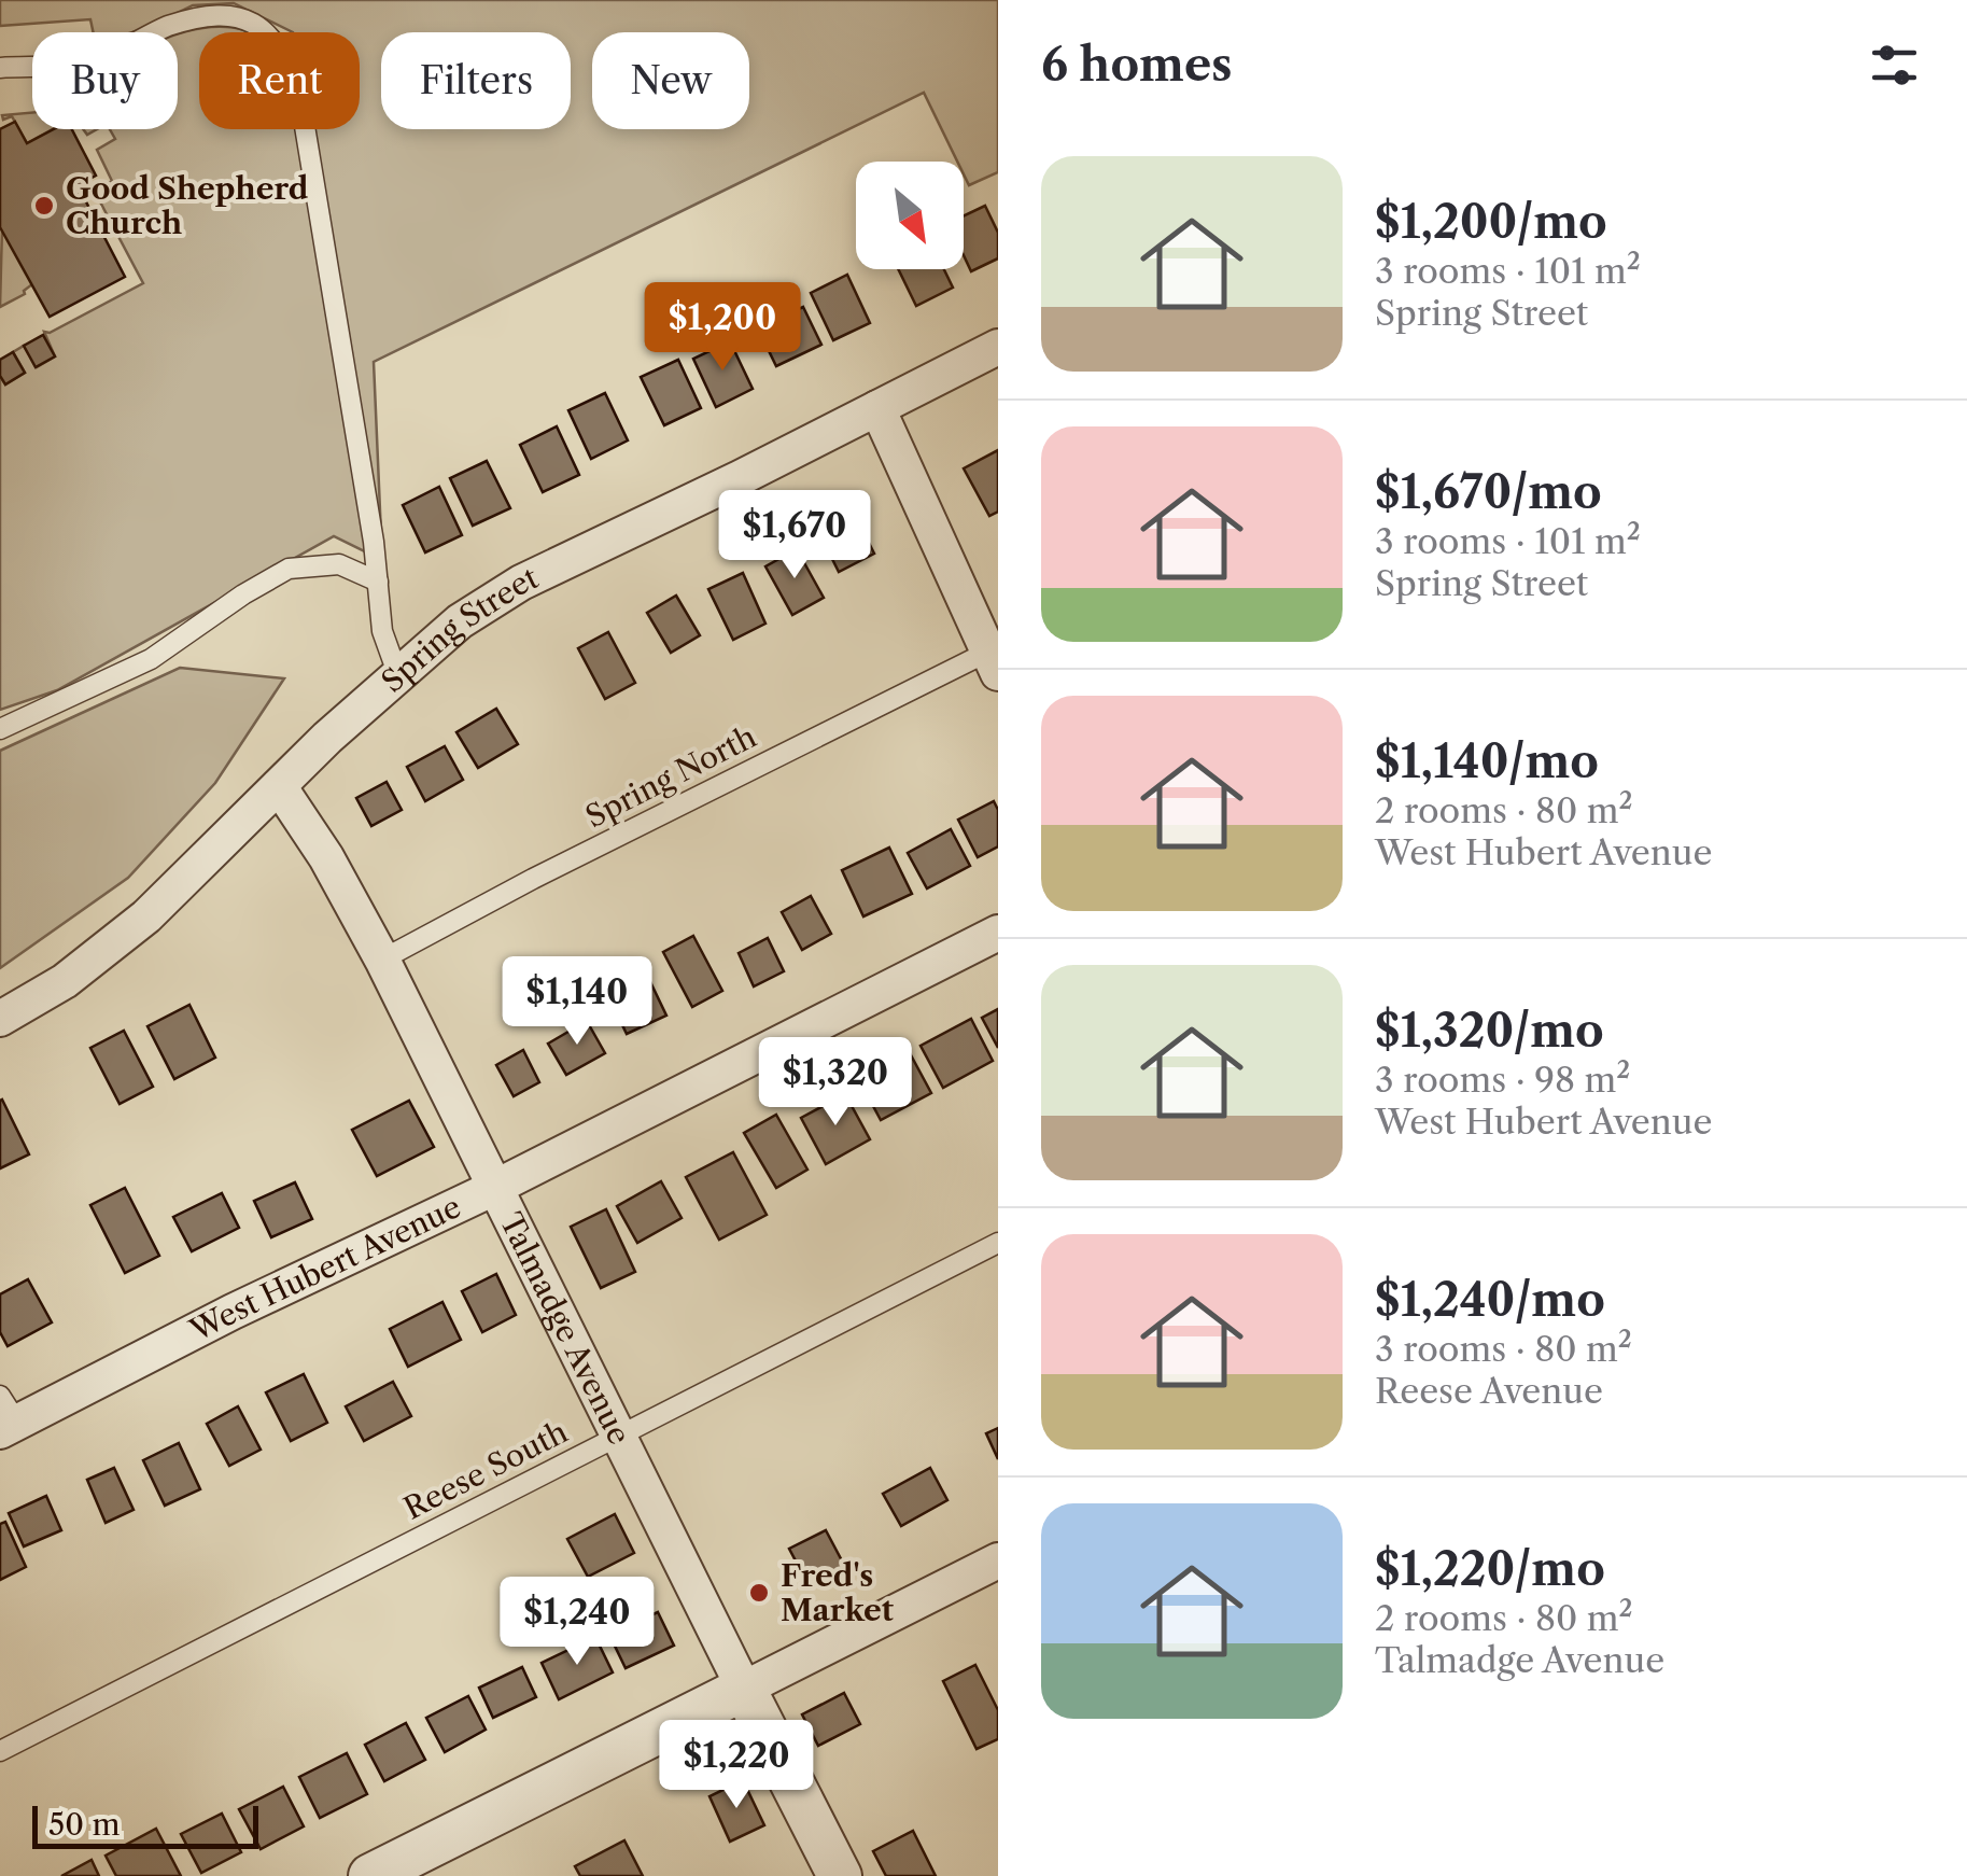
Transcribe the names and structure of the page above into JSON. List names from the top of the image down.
{
  "streets": {
    "street": ["Spring Street", "West Hubert Avenue", "Talmadge Avenue"],
    "lane": ["Spring North", "Reese South"]
  },
  "crossings": [
    ["Spring Street", "Talmadge Avenue"],
    ["Spring North", "Talmadge Avenue"],
    ["West Hubert Avenue", "Talmadge Avenue"],
    ["Talmadge Avenue", "Reese South"]
  ],
  "places": ["Good Shepherd Church", "Fred's Market"],
  "scale_bar": "50 m",
  "north": "bottom right",
  "page": {
    "heading": "6 homes",
    "chip": [
      "Buy",
      "Rent",
      "Filters",
      "New"
    ],
    "list": [
      {
        "name": "$1,200/mo",
        "note": "3 rooms · 101 m² · Spring Street"
      },
      {
        "name": "$1,670/mo",
        "note": "3 rooms · 101 m² · Spring Street"
      },
      {
        "name": "$1,140/mo",
        "note": "2 rooms · 80 m² · West Hubert Avenue"
      },
      {
        "name": "$1,320/mo",
        "note": "3 rooms · 98 m² · West Hubert Avenue"
      },
      {
        "name": "$1,240/mo",
        "note": "3 rooms · 80 m² · Reese Avenue"
      },
      {
        "name": "$1,220/mo",
        "note": "2 rooms · 80 m² · Talmadge Avenue"
      }
    ],
    "price": [
      "$1,200",
      "$1,670",
      "$1,140",
      "$1,320",
      "$1,240",
      "$1,220"
    ],
    "scale": "50 m"
  }
}
